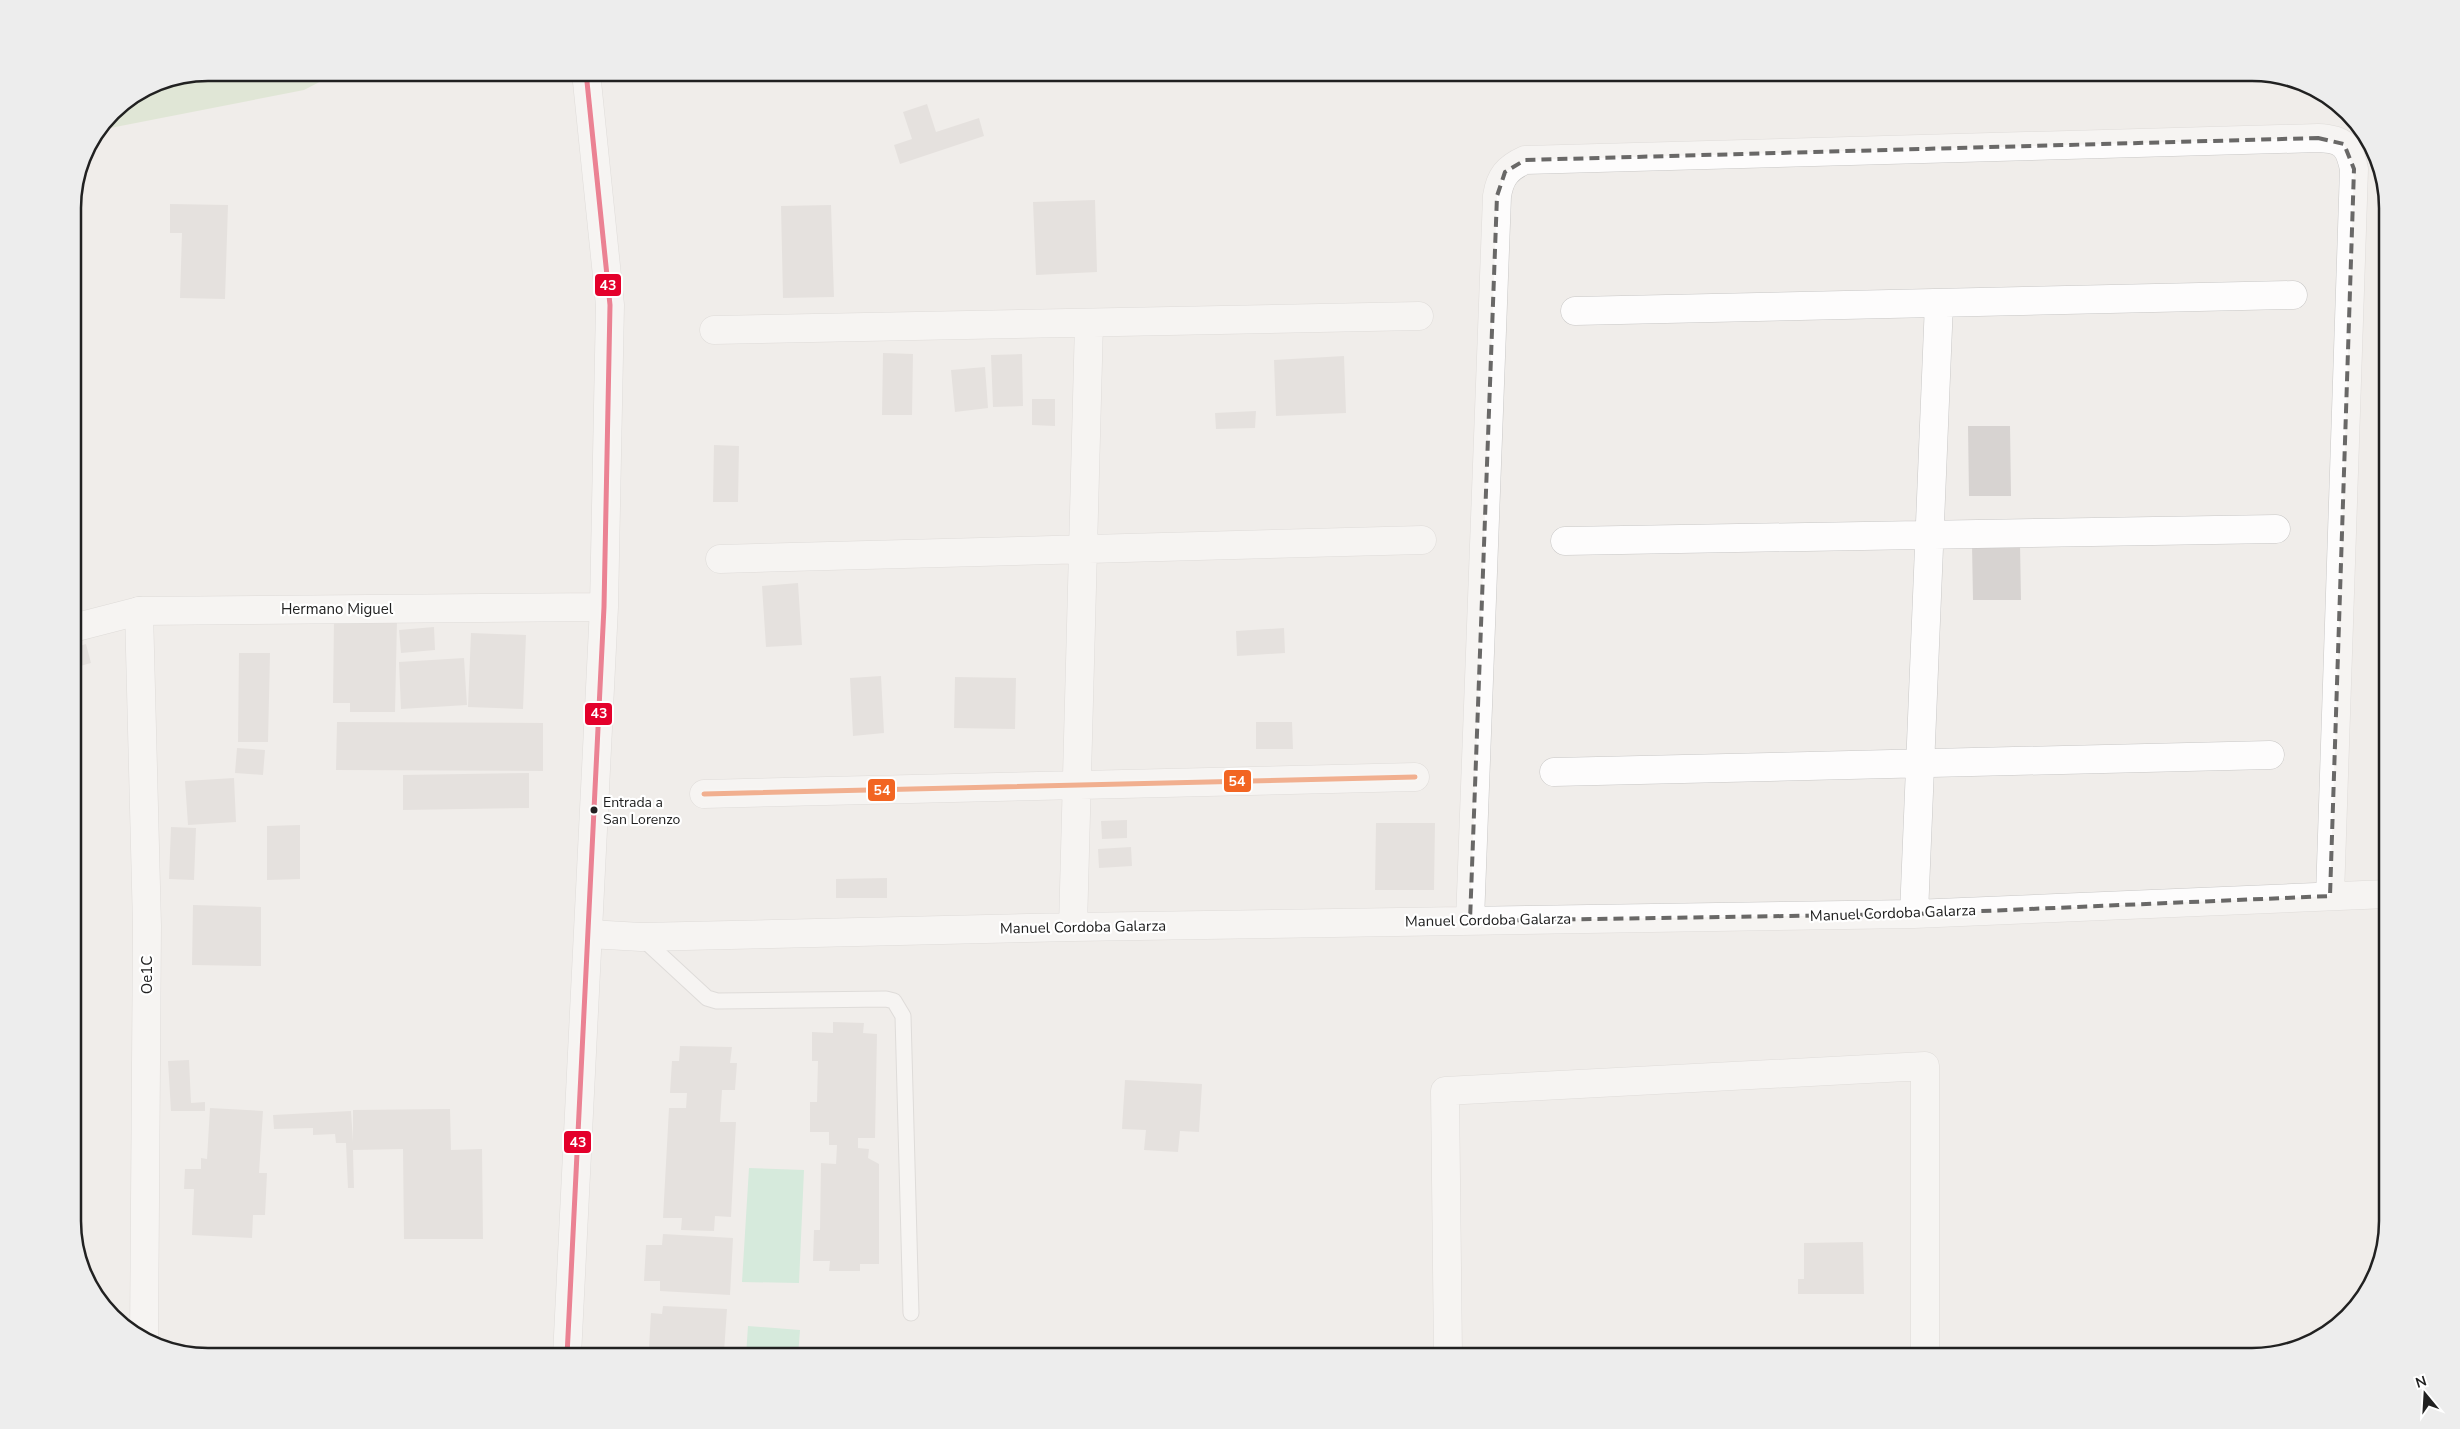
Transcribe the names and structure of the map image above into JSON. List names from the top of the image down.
{
  "streets": {
    "street": ["Hermano Miguel", "Manuel Cordoba Galarza", "Oe1C"]
  },
  "crossings": [
    ["Hermano Miguel", "Oe1C"]
  ],
  "places": ["Entrada a San Lorenzo"],
  "lines": ["transit line 43", "transit line 54"],
  "north": "top"
}
